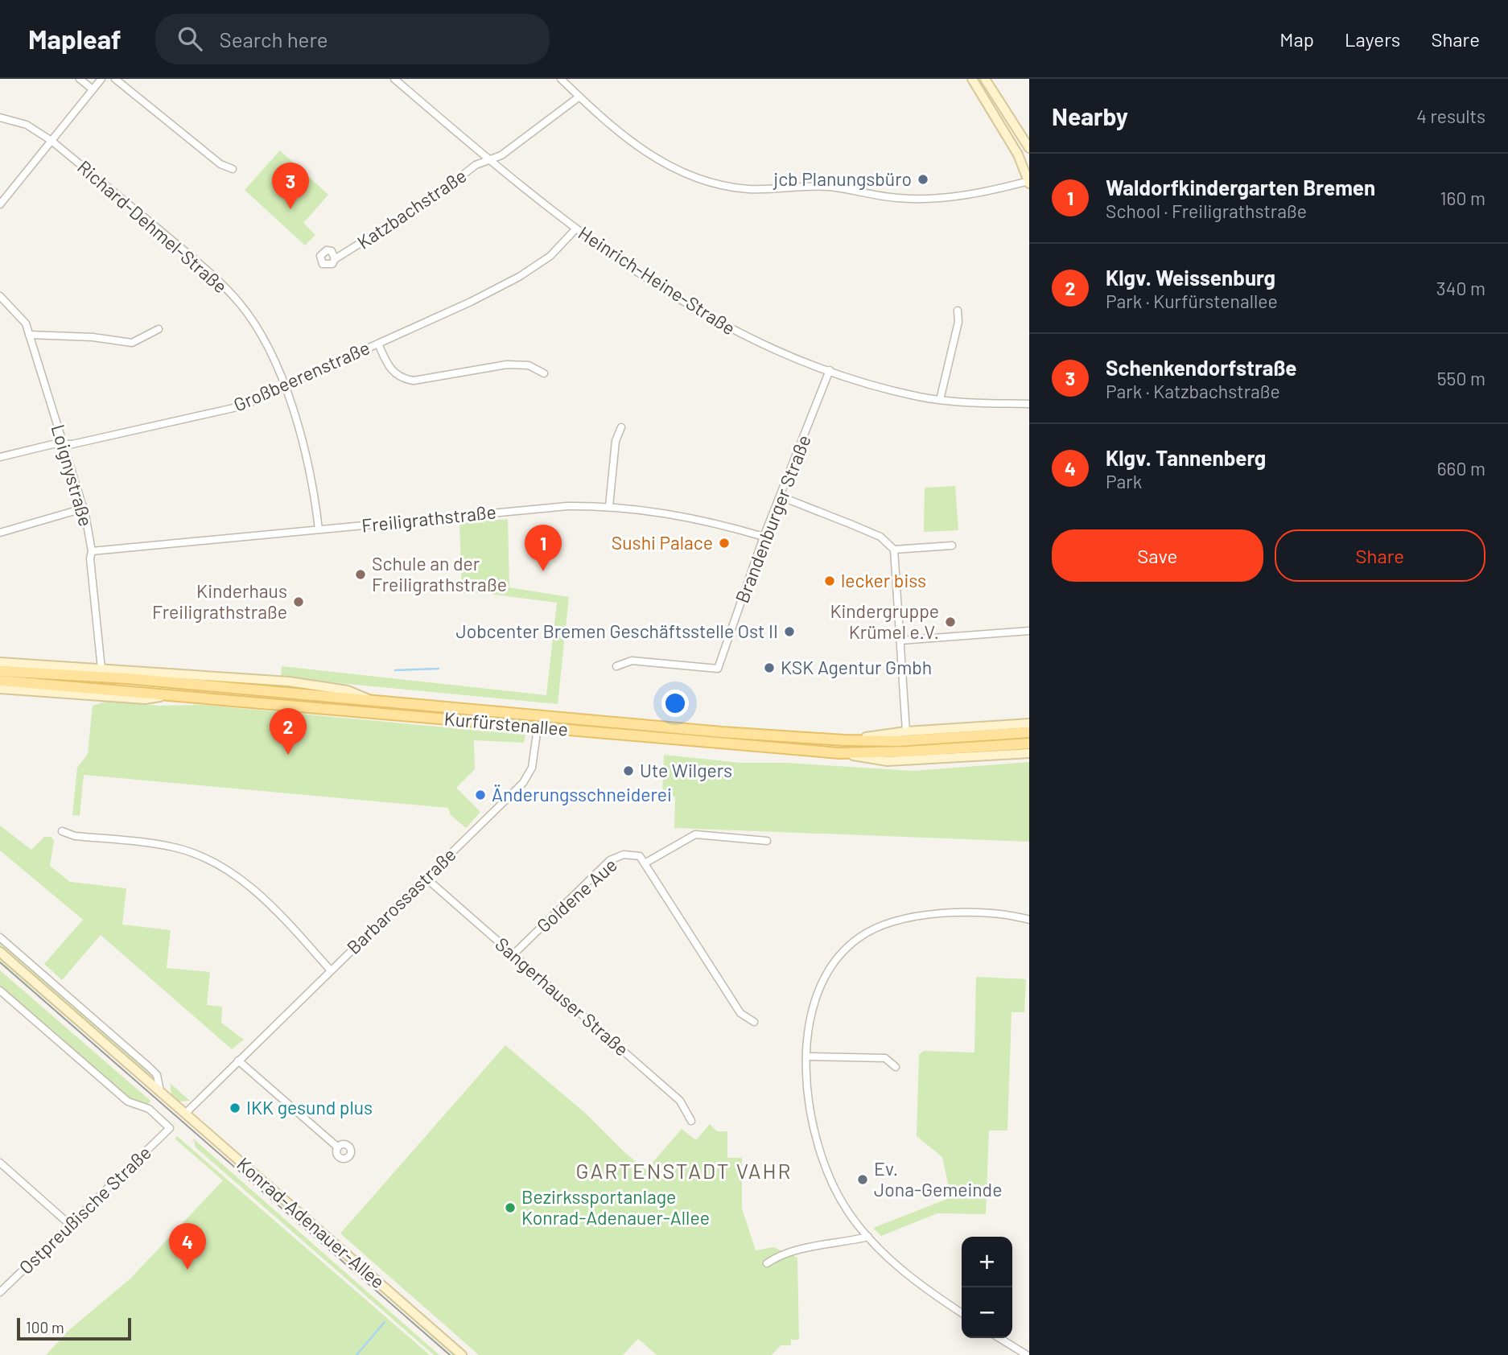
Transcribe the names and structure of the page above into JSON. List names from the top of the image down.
{
  "streets": {
    "main road": ["Kurfürstenallee", "Konrad-Adenauer-Allee"],
    "street": [
      "Katzbachstraße",
      "Richard-Dehmel-Straße",
      "Heinrich-Heine-Straße",
      "Großbeerenstraße",
      "Loignystraße",
      "Freiligrathstraße",
      "Brandenburger Straße",
      "Goldene Aue",
      "Barbarossastraße",
      "Sangerhauser Straße",
      "Ostpreußische Straße"
    ]
  },
  "crossings": [
    ["Katzbachstraße", "Heinrich-Heine-Straße"],
    ["Richard-Dehmel-Straße", "Großbeerenstraße"],
    ["Richard-Dehmel-Straße", "Freiligrathstraße"],
    ["Heinrich-Heine-Straße", "Großbeerenstraße"],
    ["Heinrich-Heine-Straße", "Brandenburger Straße"],
    ["Großbeerenstraße", "Loignystraße"],
    ["Loignystraße", "Freiligrathstraße"],
    ["Loignystraße", "Kurfürstenallee"],
    ["Freiligrathstraße", "Brandenburger Straße"],
    ["Kurfürstenallee", "Barbarossastraße"],
    ["Goldene Aue", "Sangerhauser Straße"],
    ["Barbarossastraße", "Sangerhauser Straße"],
    ["Barbarossastraße", "Konrad-Adenauer-Allee"]
  ],
  "districts": ["GARTENSTADT VAHR"],
  "places": [
    "jcb Planungsbüro",
    "Sushi Palace",
    "Schule an der Freiligrathstraße",
    "lecker biss",
    "Kinderhaus Freiligrathstraße",
    "Kindergruppe Krümel e.V.",
    "Jobcenter Bremen Geschäftsstelle Ost II",
    "KSK Agentur Gmbh",
    "Ute Wilgers",
    "Änderungsschneiderei",
    "IKK gesund plus",
    "Ev. Jona-Gemeinde",
    "Bezirkssportanlage Konrad-Adenauer-Allee"
  ],
  "scale_bar": "100 m",
  "page": {
    "header": "Mapleaf",
    "search": "Search here",
    "nav": ["Map", "Layers", "Share"],
    "heading": ["Nearby", "4 results"],
    "list": [
      {
        "mark": "1",
        "name": "Waldorfkindergarten Bremen",
        "note": "School · Freiligrathstraße",
        "value": "160 m"
      },
      {
        "mark": "2",
        "name": "Klgv. Weissenburg",
        "note": "Park · Kurfürstenallee",
        "value": "340 m"
      },
      {
        "mark": "3",
        "name": "Schenkendorfstraße",
        "note": "Park · Katzbachstraße",
        "value": "550 m"
      },
      {
        "mark": "4",
        "name": "Klgv. Tannenberg",
        "note": "Park",
        "value": "660 m"
      }
    ],
    "pins": [
      "3",
      "1",
      "2",
      "4"
    ],
    "buttons": ["Save", "Share"],
    "map_buttons": ["+", "−"],
    "scale": "100 m"
  }
}
